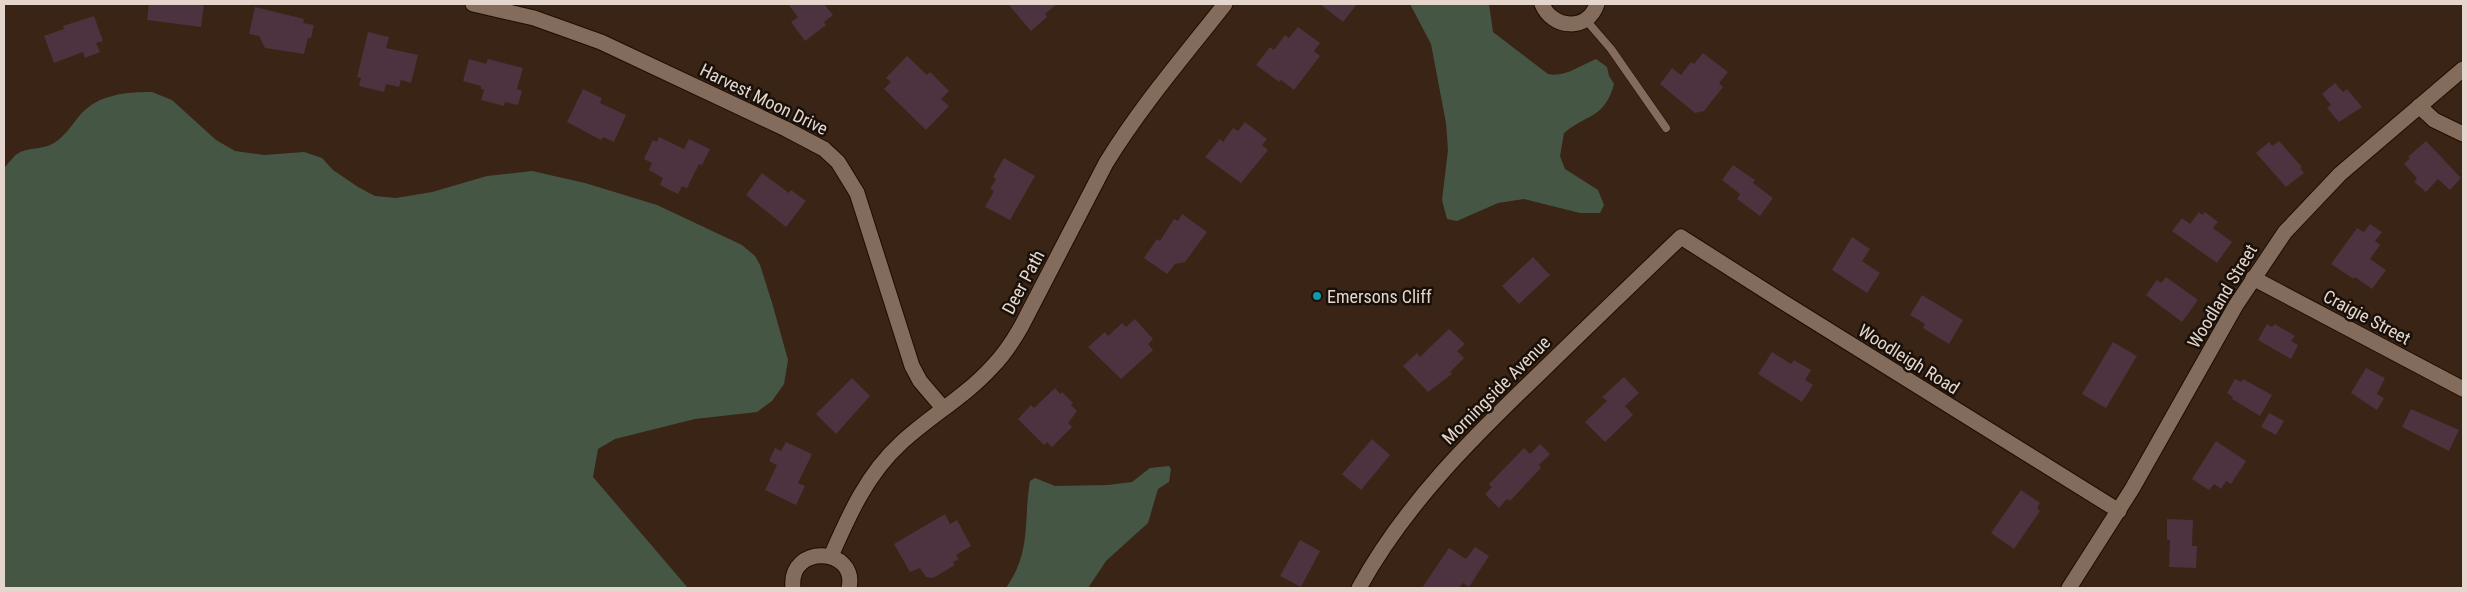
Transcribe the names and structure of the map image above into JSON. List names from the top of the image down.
{
  "streets": {
    "street": [
      "Harvest Moon Drive",
      "Deer Path",
      "Woodland Street",
      "Craigie Street",
      "Woodleigh Road",
      "Morningside Avenue"
    ]
  },
  "crossings": [
    ["Harvest Moon Drive", "Deer Path"],
    ["Woodland Street", "Craigie Street"],
    ["Woodland Street", "Woodleigh Road"],
    ["Woodleigh Road", "Morningside Avenue"]
  ],
  "places": ["Emersons Cliff"]
}
